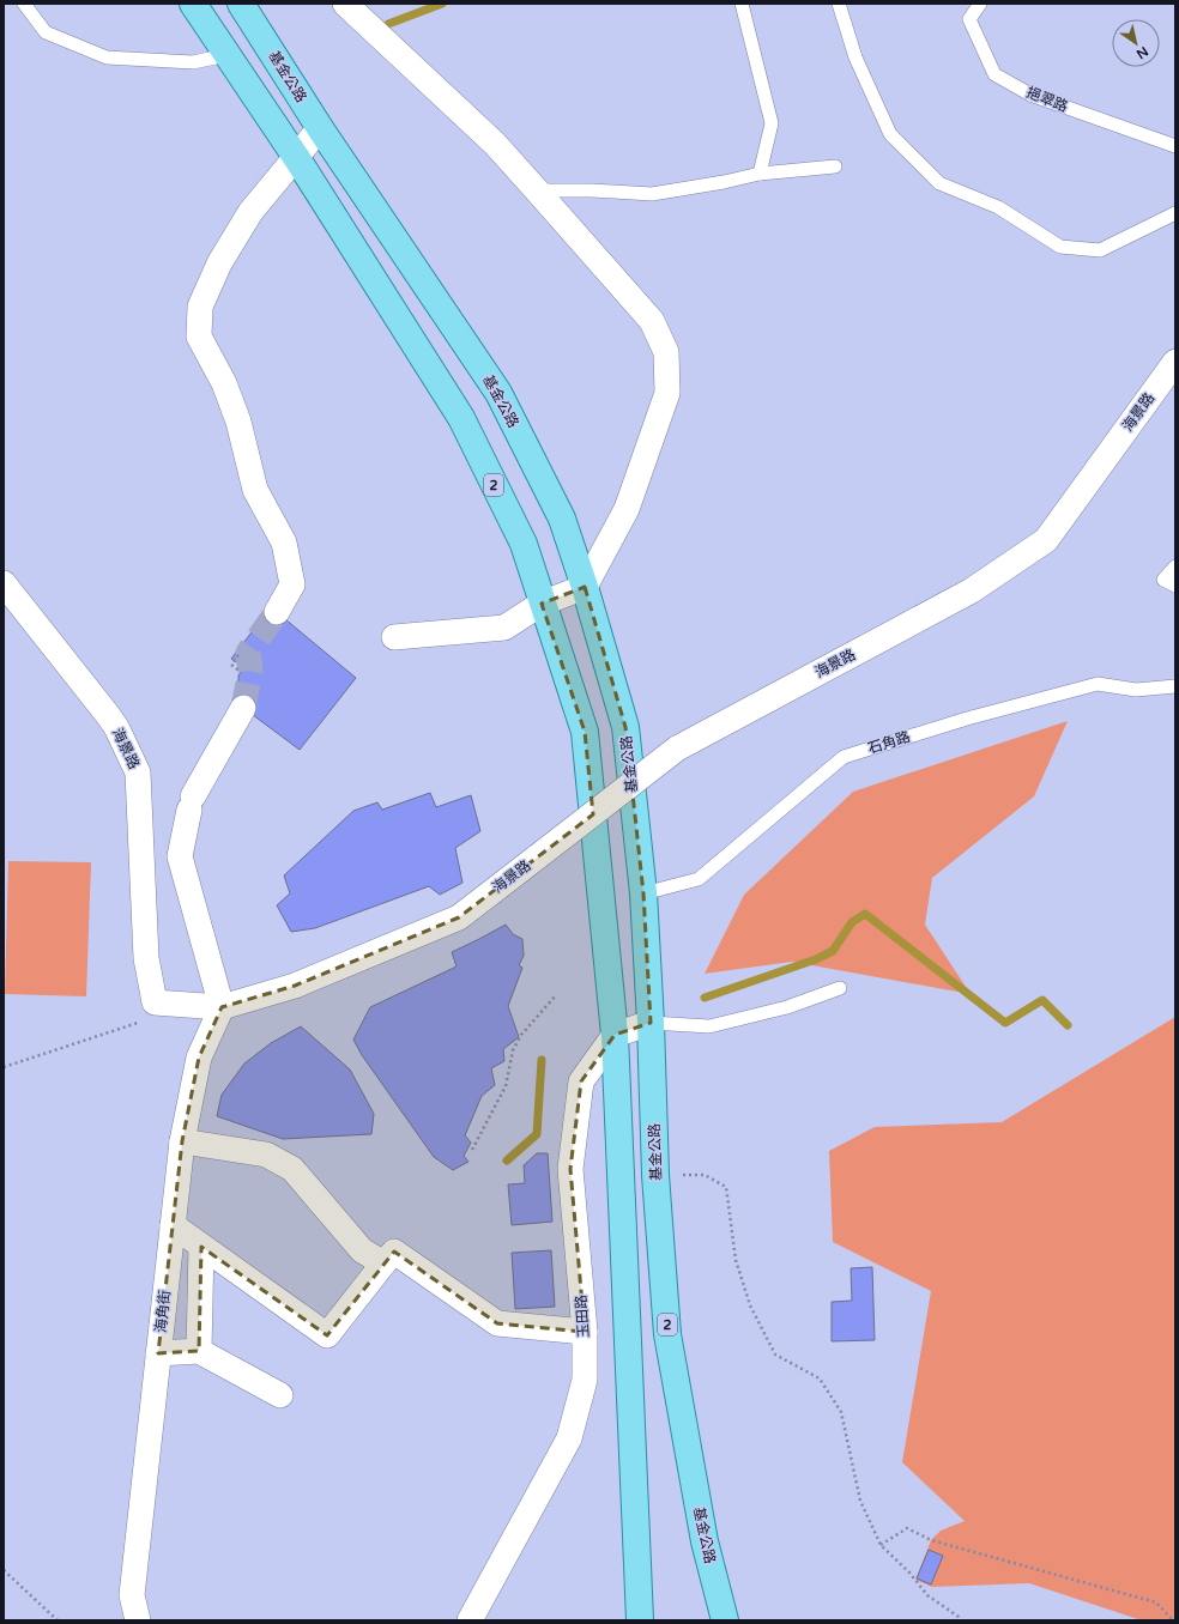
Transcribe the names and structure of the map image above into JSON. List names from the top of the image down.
{
  "streets": {
    "main road": ["基金公路", "2"],
    "street": ["海景路", "海角街", "玉田路"],
    "lane": ["挹翠路", "石角路"]
  },
  "crossings": [
    ["基金公路", "石角路"],
    ["海景路", "海角街"],
    ["2", "玉田路"]
  ],
  "north": "bottom right"
}
